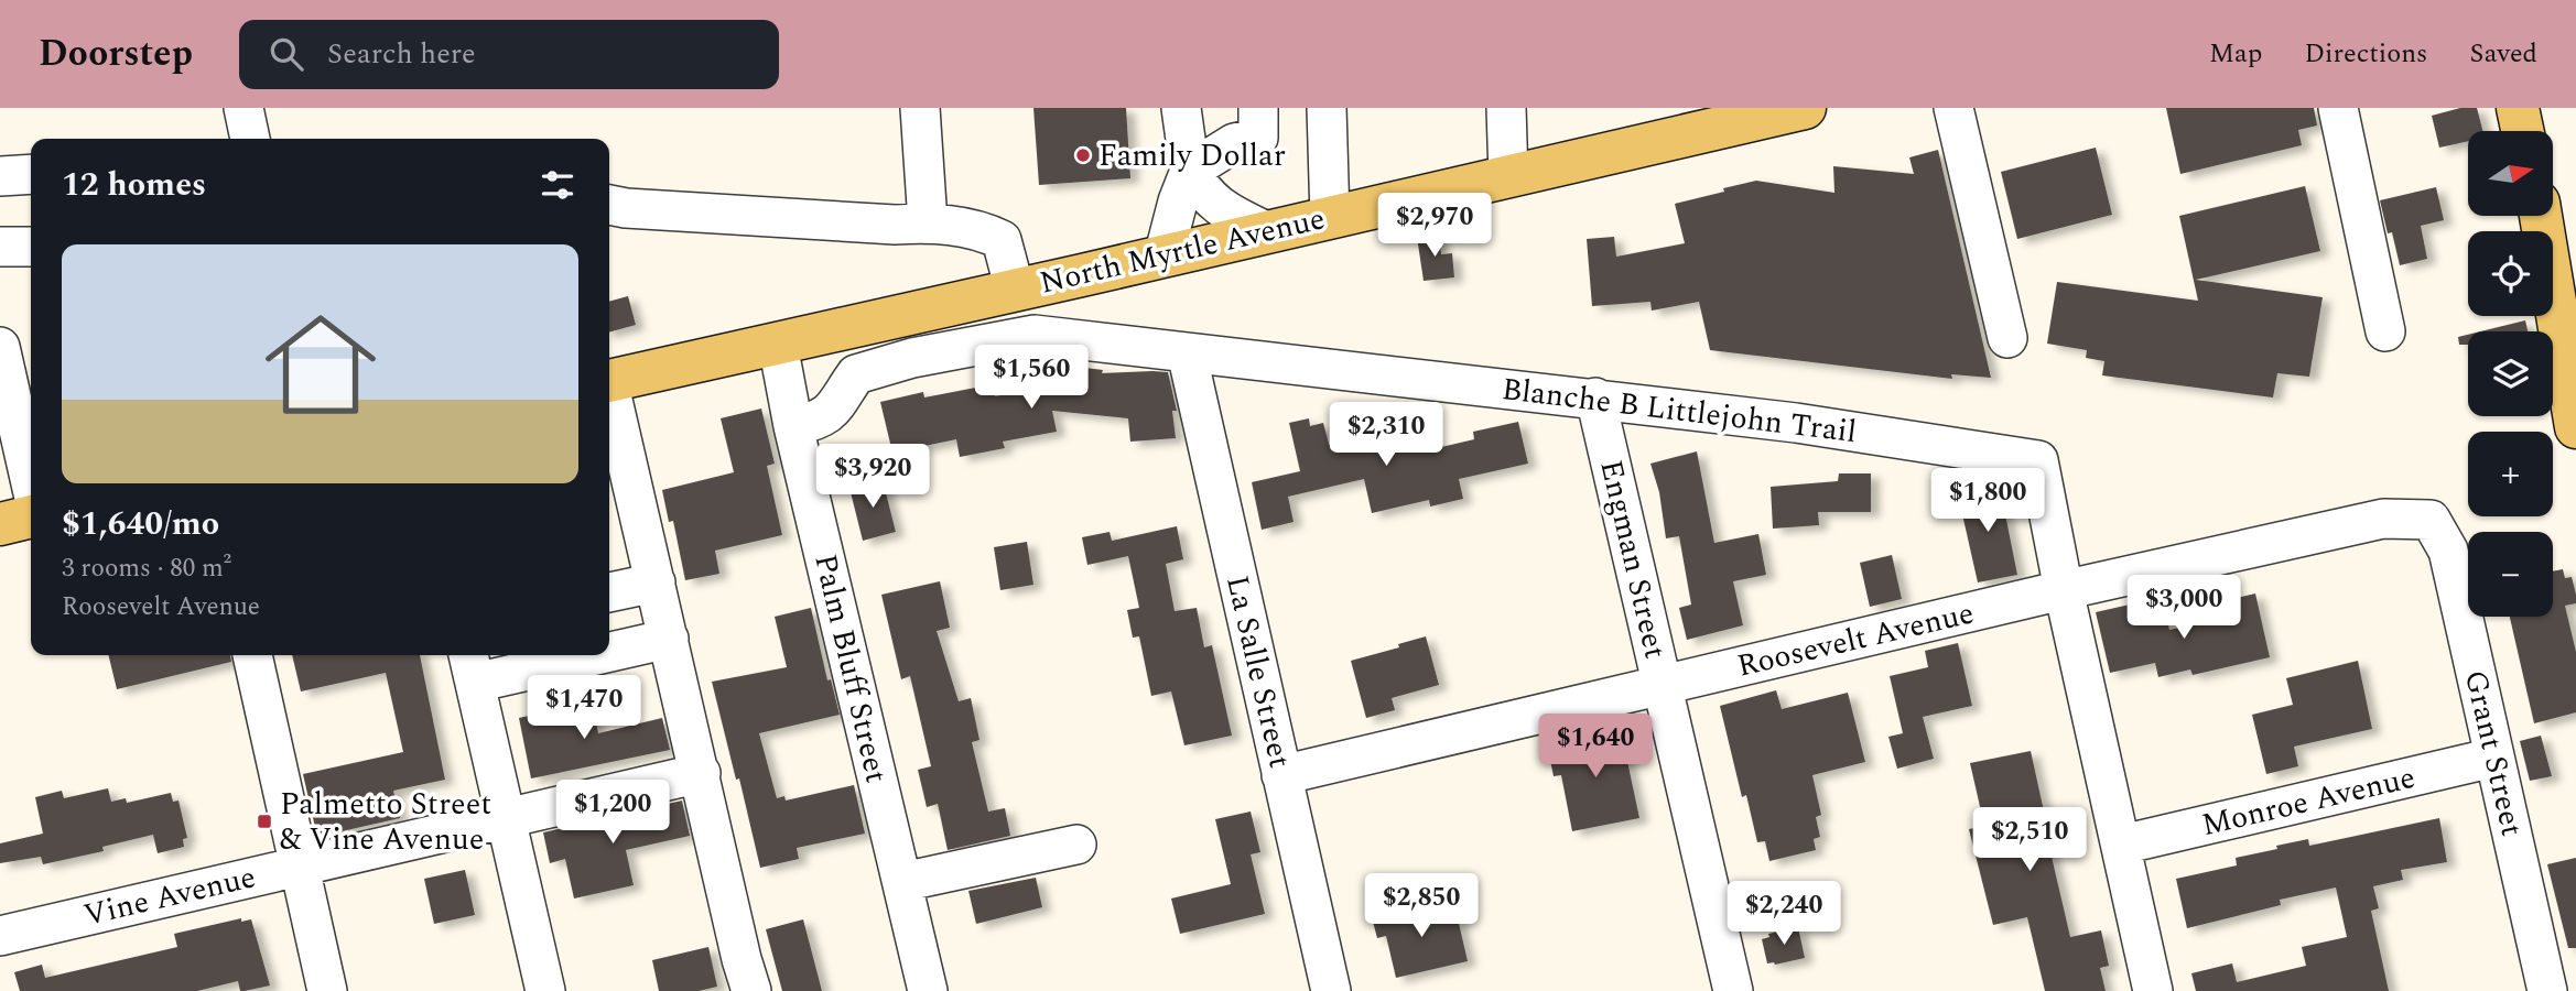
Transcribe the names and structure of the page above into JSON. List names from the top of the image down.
{
  "streets": {
    "main road": ["North Myrtle Avenue"],
    "street": [
      "Blanche B Littlejohn Trail",
      "Engman Street",
      "Roosevelt Avenue",
      "Palm Bluff Street",
      "La Salle Street",
      "Grant Street",
      "Monroe Avenue",
      "Vine Avenue"
    ]
  },
  "crossings": [
    ["North Myrtle Avenue", "Palm Bluff Street"],
    ["Blanche B Littlejohn Trail", "Engman Street"],
    ["Blanche B Littlejohn Trail", "Roosevelt Avenue"],
    ["Blanche B Littlejohn Trail", "Palm Bluff Street"],
    ["Blanche B Littlejohn Trail", "La Salle Street"],
    ["Engman Street", "Roosevelt Avenue"],
    ["Roosevelt Avenue", "La Salle Street"],
    ["Roosevelt Avenue", "Grant Street"],
    ["Grant Street", "Monroe Avenue"]
  ],
  "places": {
    "other": ["Family Dollar"],
    "transit": ["Palmetto Street & Vine Avenue"]
  },
  "north": "right",
  "page": {
    "header": "Doorstep",
    "search": "Search here",
    "nav": ["Map", "Directions", "Saved"],
    "map_buttons": ["+", "−"],
    "heading": "12 homes",
    "price": [
      "$2,970",
      "$1,560",
      "$2,310",
      "$3,920",
      "$1,800",
      "$3,000",
      "$1,470",
      "$1,640",
      "$1,200",
      "$2,510",
      "$2,850",
      "$2,240"
    ],
    "list": [
      {
        "name": "$1,640/mo",
        "note": "3 rooms · 80 m² · Roosevelt Avenue"
      }
    ]
  }
}
